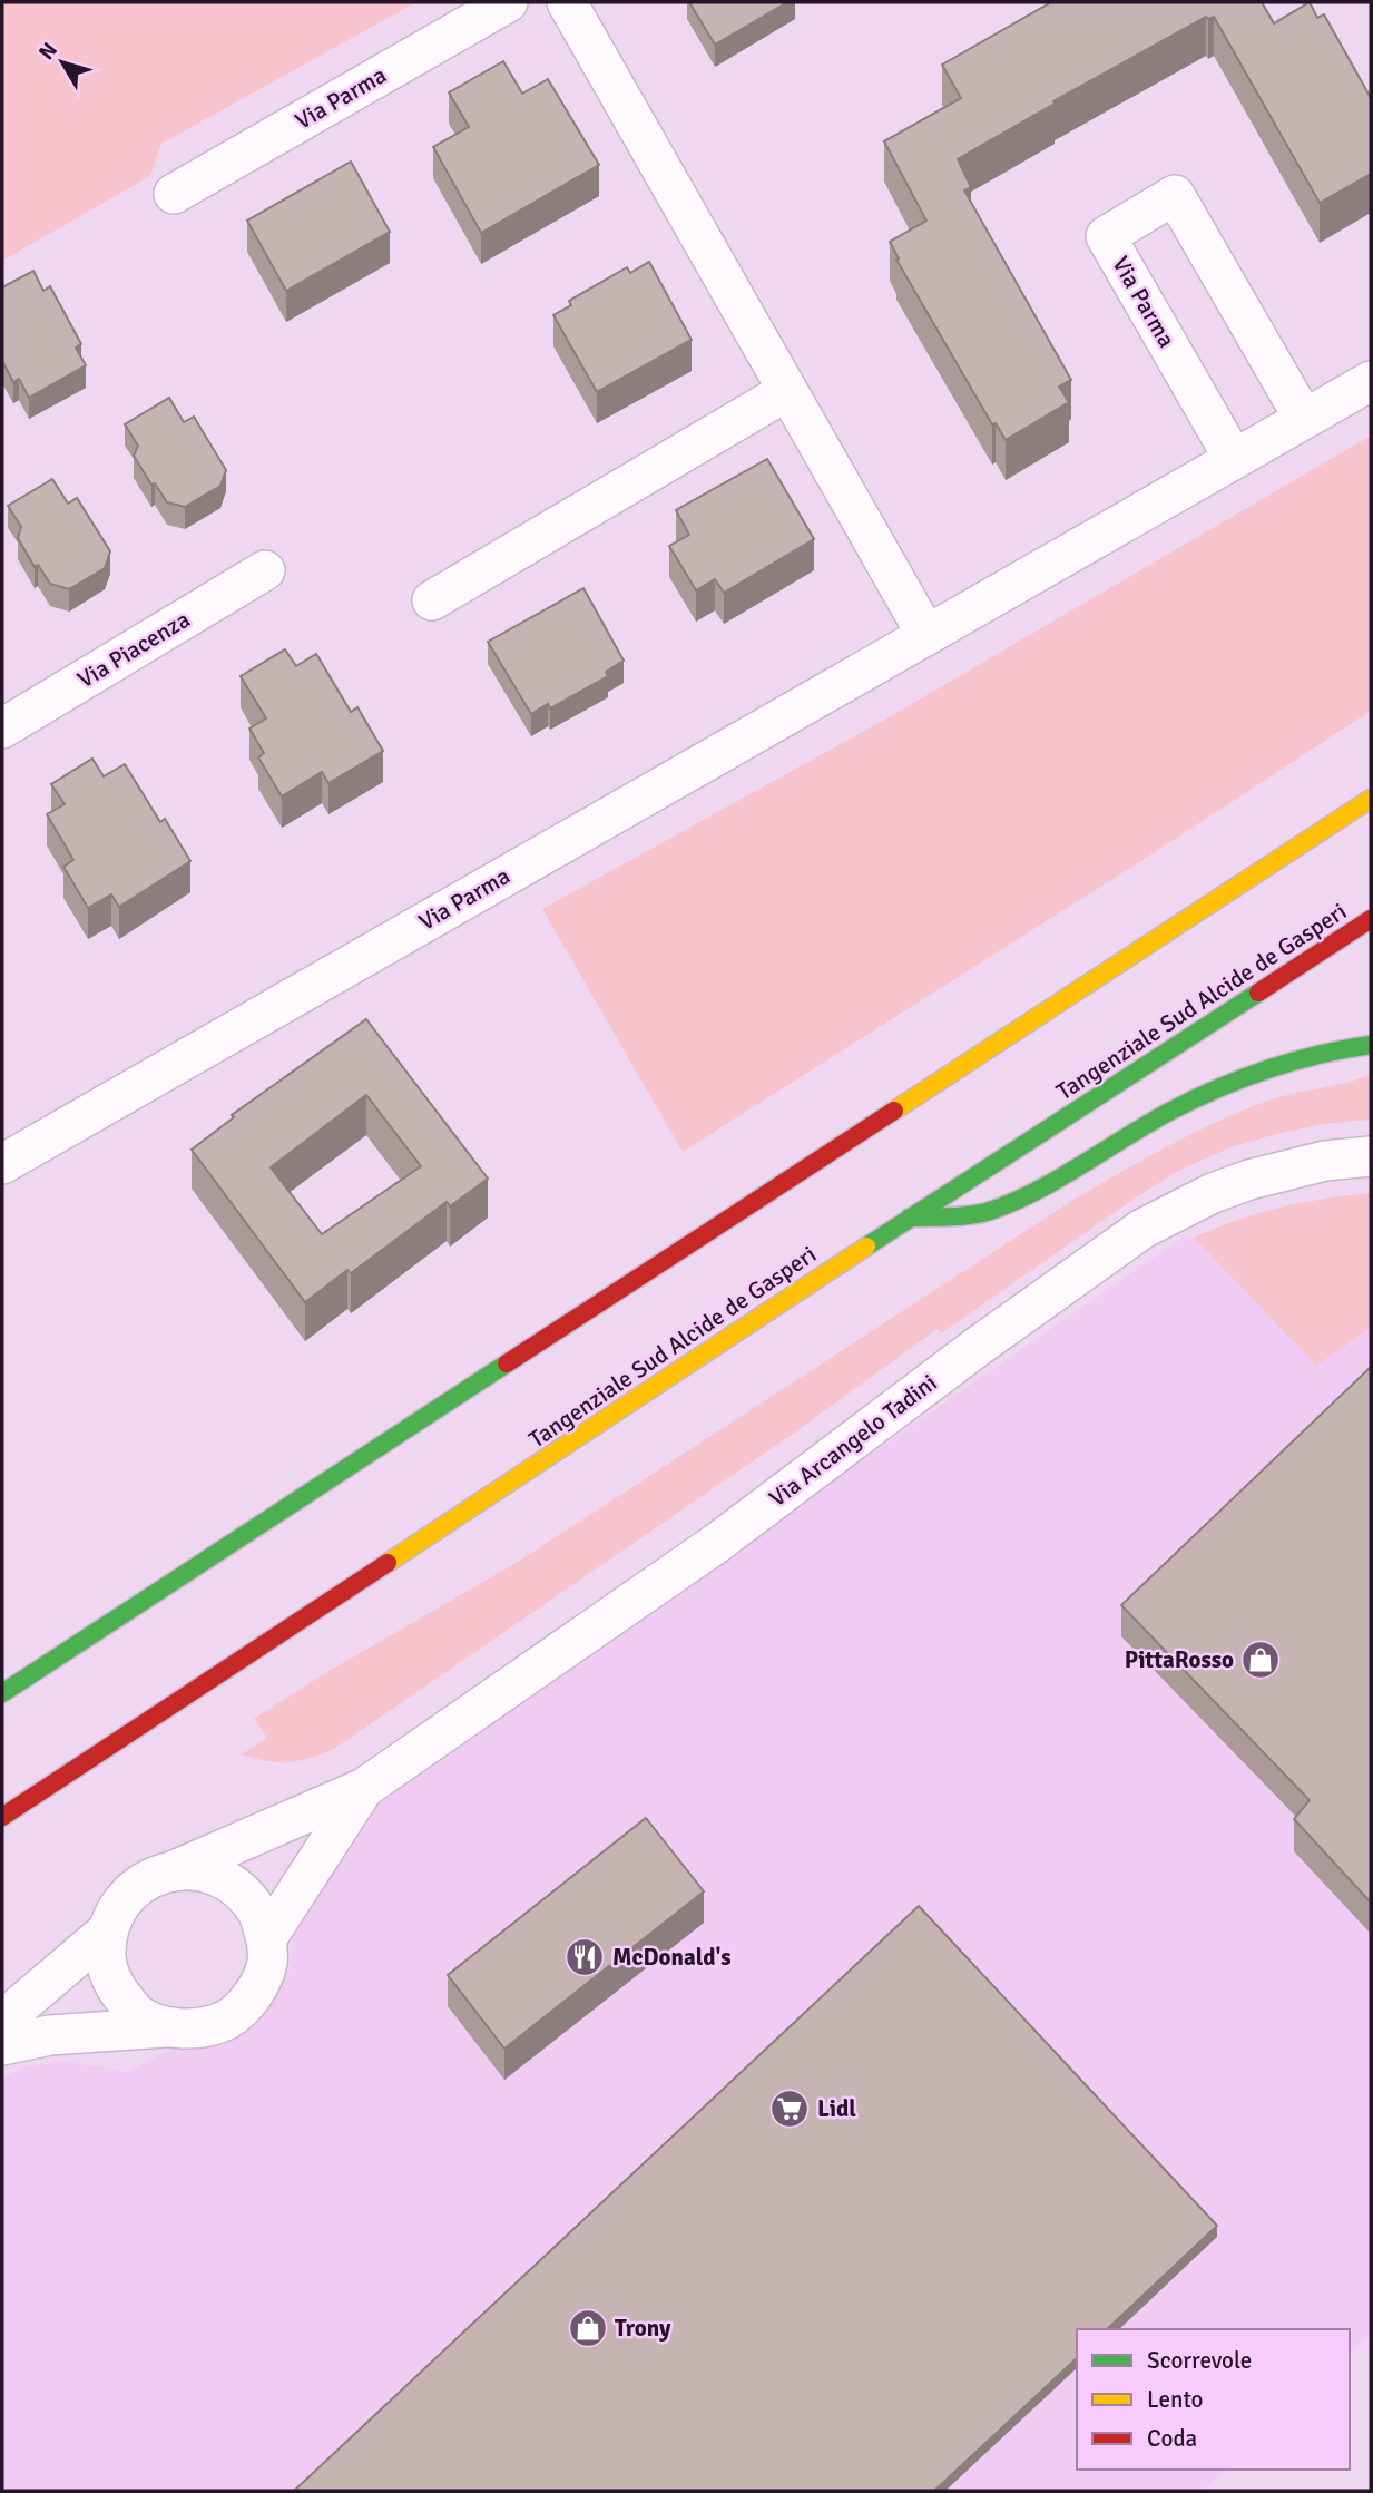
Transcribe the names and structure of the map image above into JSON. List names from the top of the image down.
{
  "streets": {
    "highway": ["Tangenziale Sud Alcide de Gasperi"],
    "street": ["Via Parma", "Via Piacenza", "Via Arcangelo Tadini"]
  },
  "places": {
    "shop": ["PittaRosso", "Trony"],
    "restaurant": ["McDonald's"],
    "supermarket": ["Lidl"]
  },
  "legend": ["Scorrevole", "Lento", "Coda"],
  "north": "top left"
}
